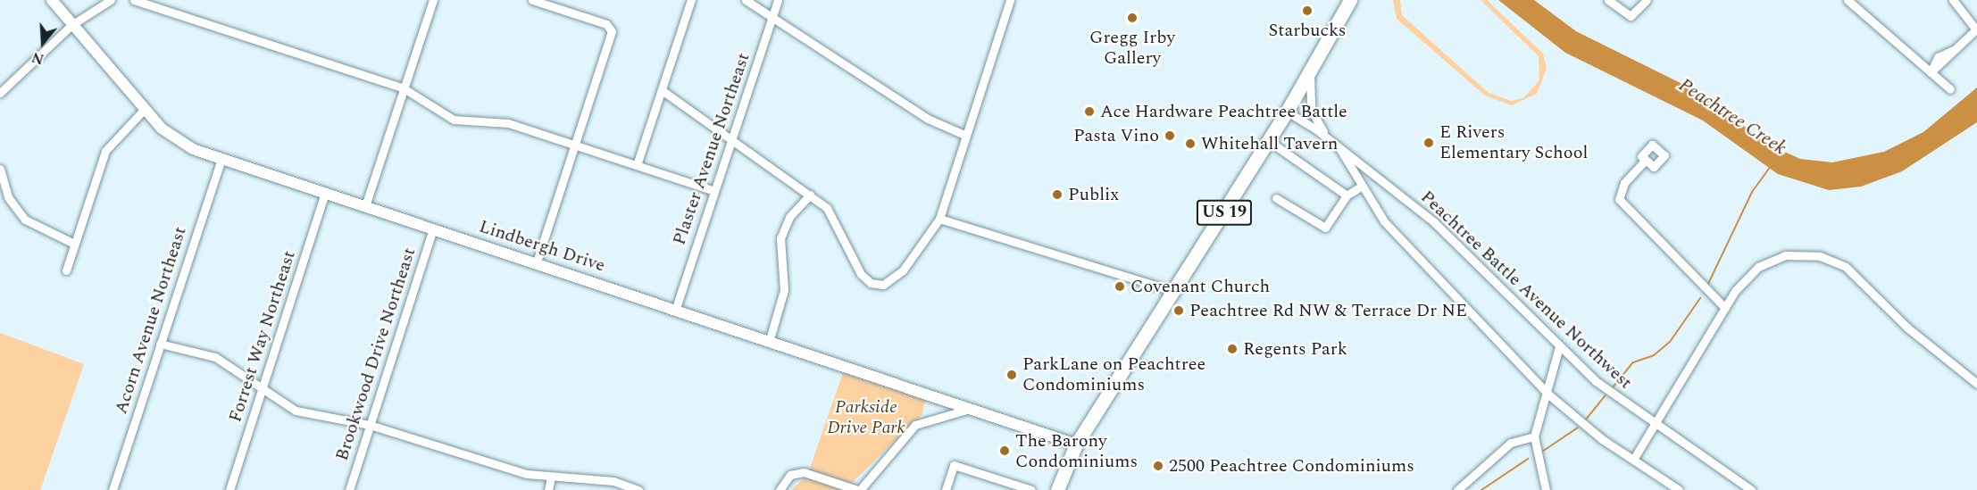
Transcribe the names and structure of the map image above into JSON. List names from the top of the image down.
{
  "streets": {
    "highway": ["US 19"],
    "main road": ["Lindbergh Drive"],
    "street": [
      "Plaster Avenue Northeast",
      "Peachtree Battle Avenue Northwest",
      "Acorn Avenue Northeast",
      "Forrest Way Northeast",
      "Brookwood Drive Northeast"
    ]
  },
  "crossings": [
    ["Plaster Avenue Northeast", "Lindbergh Drive"],
    ["US 19", "Lindbergh Drive"],
    ["US 19", "Peachtree Battle Avenue Northwest"],
    ["Lindbergh Drive", "Acorn Avenue Northeast"],
    ["Lindbergh Drive", "Forrest Way Northeast"],
    ["Lindbergh Drive", "Brookwood Drive Northeast"]
  ],
  "water": ["Peachtree Creek"],
  "parks": ["Parkside Drive Park"],
  "places": [
    "Starbucks",
    "Gregg Irby Gallery",
    "Ace Hardware Peachtree Battle",
    "Pasta Vino",
    "E Rivers Elementary School",
    "Whitehall Tavern",
    "Publix",
    "Covenant Church",
    "Peachtree Rd NW & Terrace Dr NE",
    "Regents Park",
    "ParkLane on Peachtree Condominiums",
    "The Barony Condominiums",
    "2500 Peachtree Condominiums"
  ],
  "north": "bottom"
}
